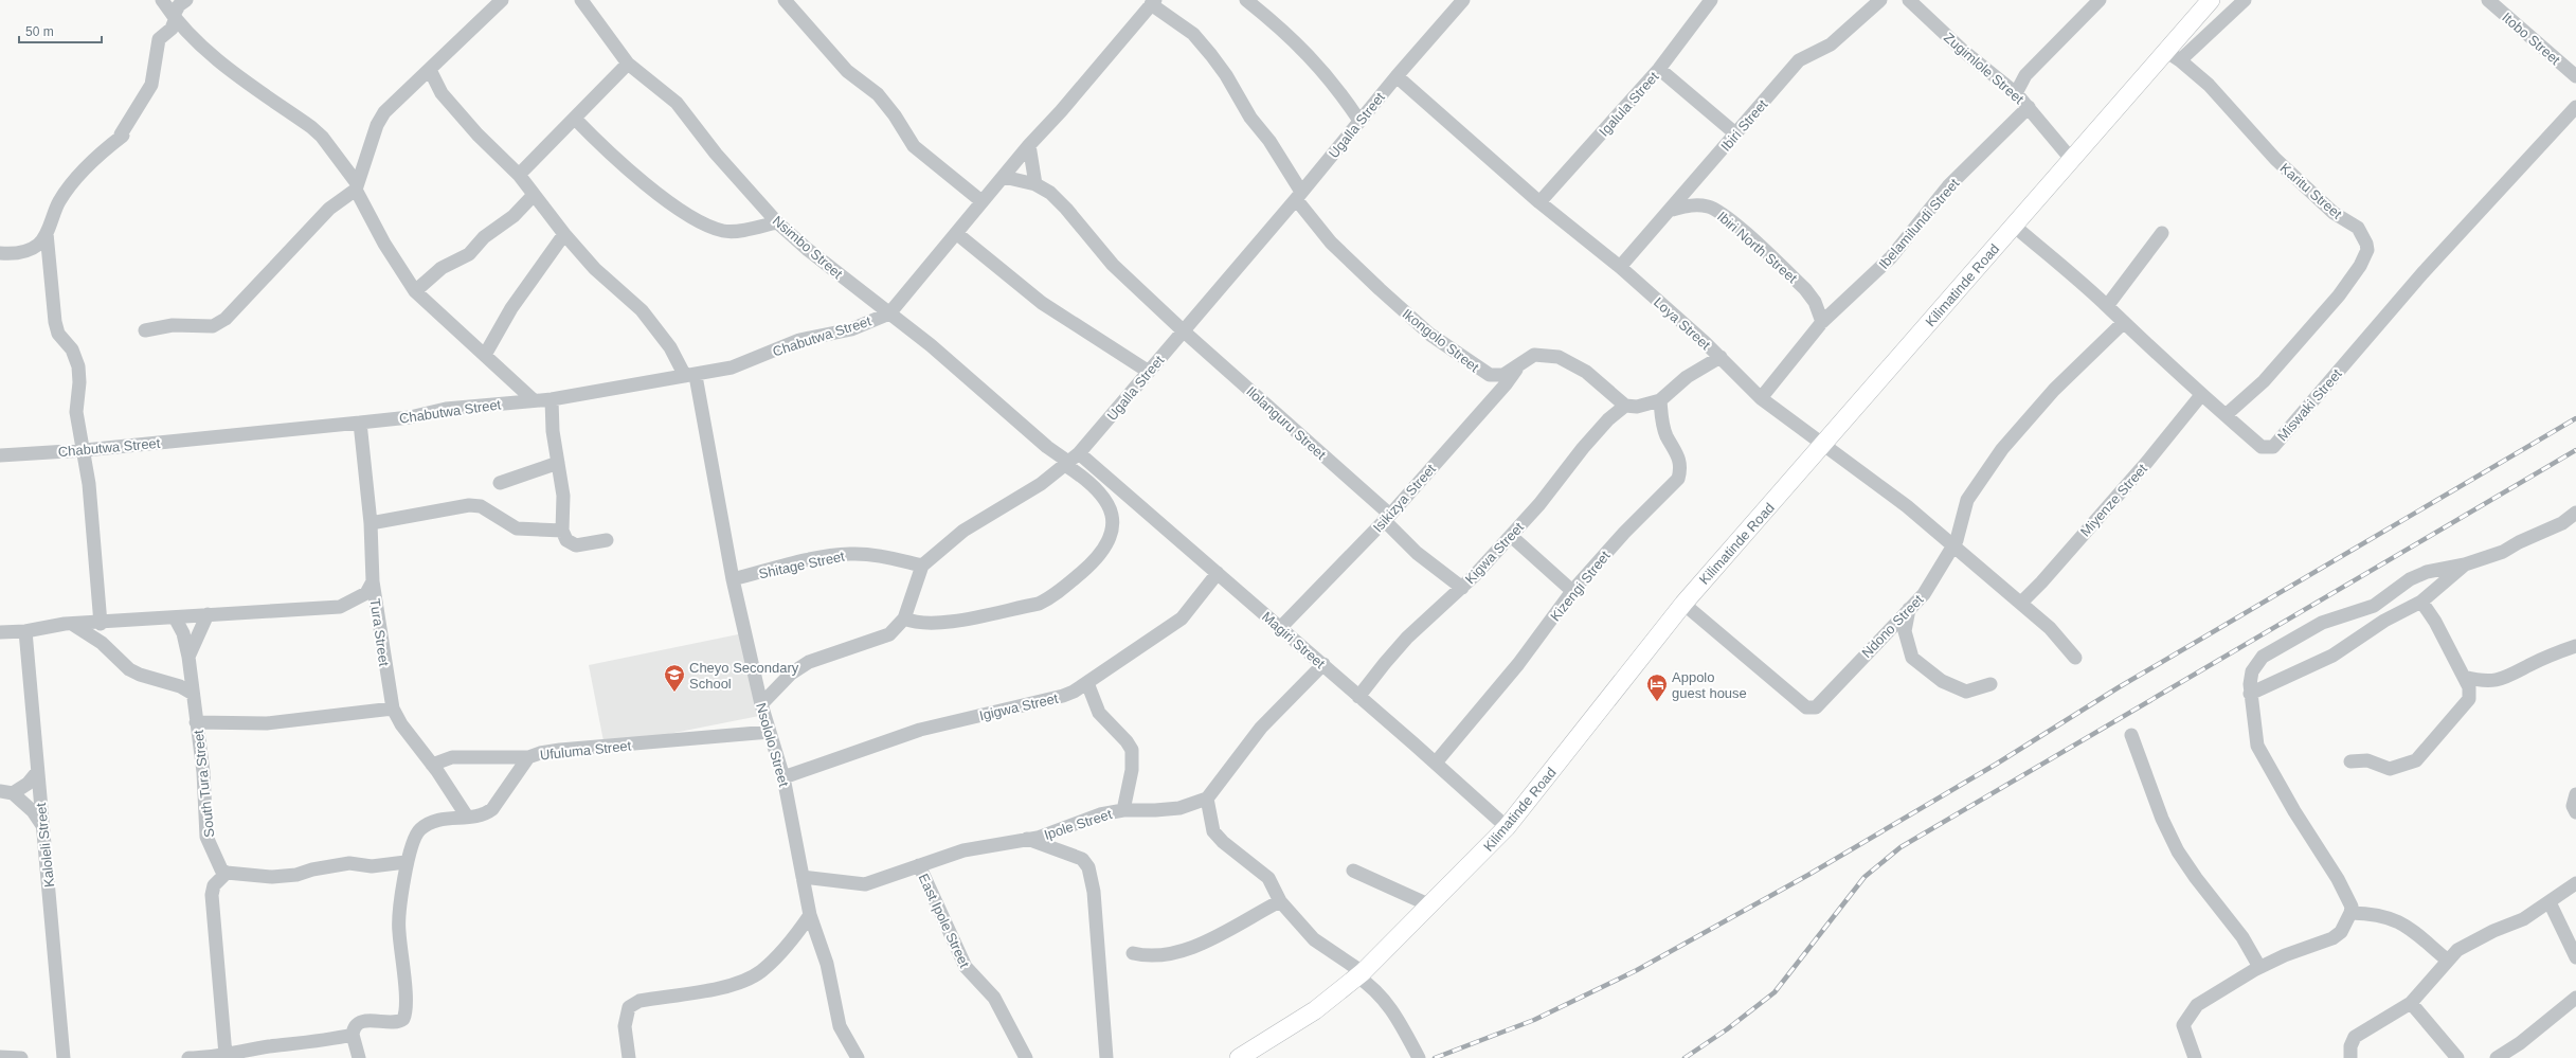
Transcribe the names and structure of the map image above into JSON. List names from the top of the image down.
{
  "streets": {
    "main road": ["Kilimatinde Road"],
    "street": [
      "Itobo Street",
      "Zugimlole Street",
      "Igalula Street",
      "Ugalla Street",
      "Ibiri Street",
      "Karitu Street",
      "Ibelamilundi Street",
      "Nsimbo Street",
      "Ibiri North Street",
      "Loya Street",
      "Chabutwa Street",
      "Ikongolo Street",
      "Miswaki Street",
      "Ilolanguru Street",
      "Isikizya Street",
      "Miyenze Street",
      "Kigwa Street",
      "Shitage Street",
      "Kizengi Street",
      "Ndono Street",
      "Tura Street",
      "Magiri Street",
      "Igigwa Street",
      "Nsololo Street",
      "Ufuluma Street",
      "South Tura Street",
      "Ipole Street",
      "Kaloleli Street",
      "East Ipole Street"
    ]
  },
  "crossings": [
    ["Zugimlole Street", "Ibelamilundi Street"],
    ["Zugimlole Street", "Kilimatinde Road"],
    ["Igalula Street", "Loya Street"],
    ["Ugalla Street", "Nsimbo Street"],
    ["Ugalla Street", "Loya Street"],
    ["Ugalla Street", "Ikongolo Street"],
    ["Ugalla Street", "Ilolanguru Street"],
    ["Ugalla Street", "Shitage Street"],
    ["Ugalla Street", "Magiri Street"],
    ["Ibiri Street", "Ibiri North Street"],
    ["Ibiri Street", "Loya Street"],
    ["Karitu Street", "Kilimatinde Road"],
    ["Karitu Street", "Miswaki Street"],
    ["Ibelamilundi Street", "Ibiri North Street"],
    ["Ibelamilundi Street", "Loya Street"],
    ["Nsimbo Street", "Chabutwa Street"],
    ["Nsimbo Street", "Magiri Street"],
    ["Kilimatinde Road", "Loya Street"],
    ["Kilimatinde Road", "Miswaki Street"],
    ["Kilimatinde Road", "Ndono Street"],
    ["Kilimatinde Road", "Magiri Street"],
    ["Loya Street", "Miyenze Street"],
    ["Loya Street", "Ndono Street"],
    ["Chabutwa Street", "Tura Street"],
    ["Chabutwa Street", "Nsololo Street"],
    ["Ikongolo Street", "Isikizya Street"],
    ["Ikongolo Street", "Kigwa Street"],
    ["Miswaki Street", "Miyenze Street"],
    ["Miswaki Street", "Ndono Street"],
    ["Ilolanguru Street", "Isikizya Street"],
    ["Ilolanguru Street", "Kigwa Street"],
    ["Isikizya Street", "Magiri Street"],
    ["Kigwa Street", "Magiri Street"],
    ["Shitage Street", "Nsololo Street"],
    ["Kizengi Street", "Magiri Street"],
    ["Tura Street", "Ufuluma Street"],
    ["Magiri Street", "Igigwa Street"],
    ["Igigwa Street", "Nsololo Street"],
    ["Nsololo Street", "Ufuluma Street"],
    ["Nsololo Street", "Ipole Street"],
    ["Ipole Street", "East Ipole Street"]
  ],
  "places": {
    "school or university": ["Cheyo Secondary School"],
    "hotel": ["Appolo guest house"]
  },
  "scale_bar": "50 m"
}
